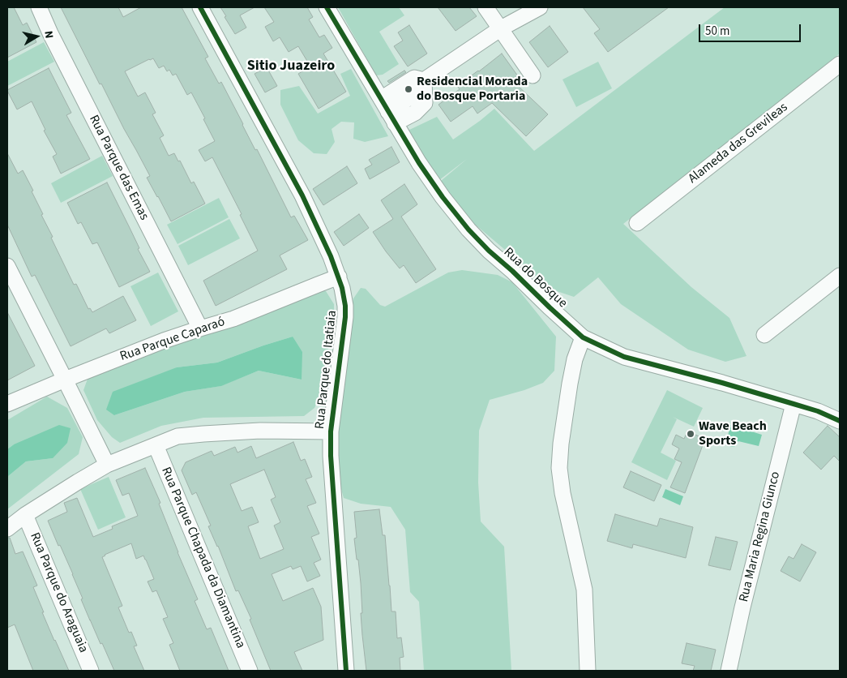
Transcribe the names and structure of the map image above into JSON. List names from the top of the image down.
{
  "streets": {
    "street": [
      "Alameda das Grevileas",
      "Rua Parque das Emas",
      "Rua do Bosque",
      "Rua Parque Caparaó",
      "Rua Parque do Itatiaia",
      "Rua Maria Regina Giunco",
      "Rua Parque Chapada da Diamantina",
      "Rua Parque do Araguaia"
    ]
  },
  "crossings": [
    ["Rua Parque das Emas", "Rua Parque Caparaó"],
    ["Rua do Bosque", "Rua Maria Regina Giunco"],
    ["Rua Parque Caparaó", "Rua Parque do Itatiaia"]
  ],
  "districts": ["Sitio Juazeiro"],
  "places": ["Residencial Morada do Bosque Portaria", "Wave Beach Sports"],
  "scale_bar": "50 m",
  "north": "right"
}
